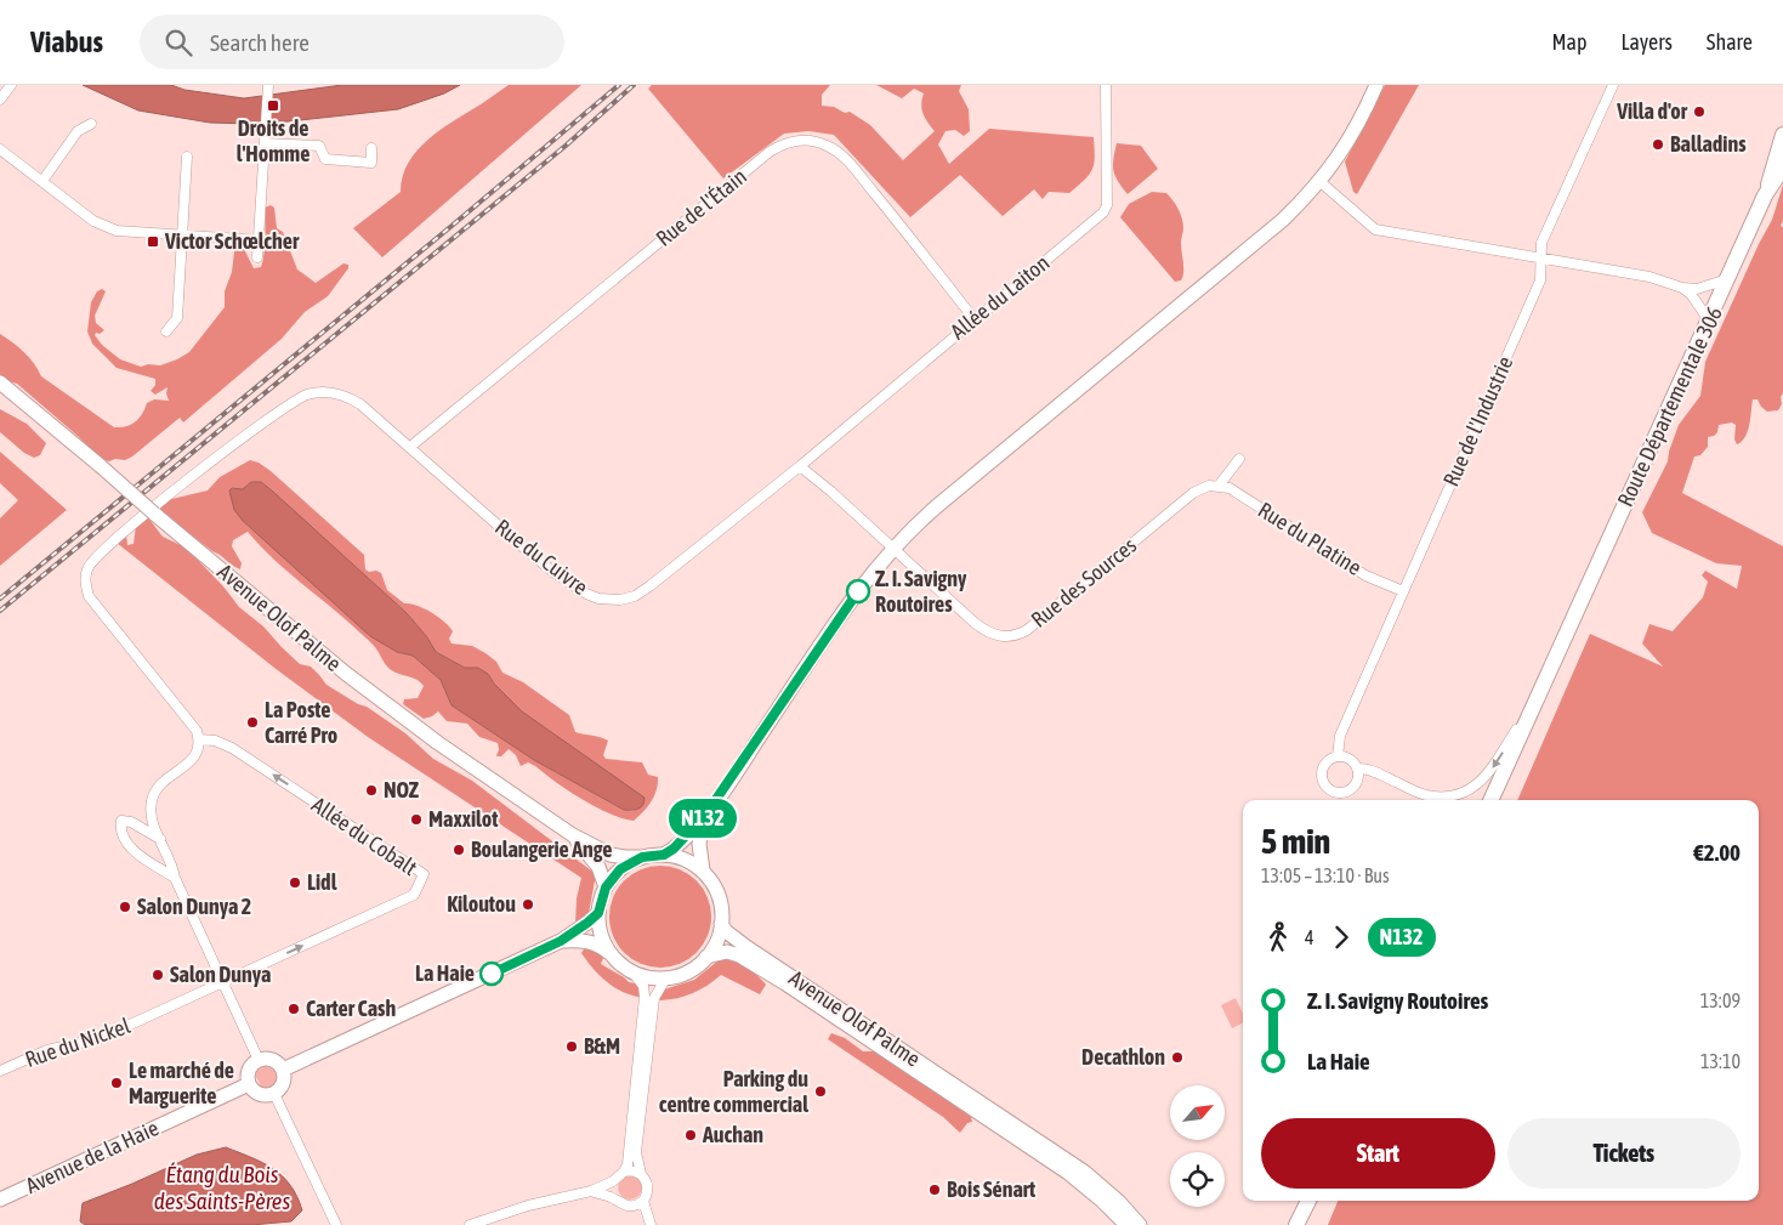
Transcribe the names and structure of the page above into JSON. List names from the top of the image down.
{
  "streets": {
    "main road": ["Route Départementale 306", "Avenue Olof Palme", "Avenue de la Haie"],
    "street": [
      "Rue de l'Étain",
      "Allée du Laiton",
      "Rue de l'Industrie",
      "Rue du Platine",
      "Rue du Cuivre",
      "Rue des Sources",
      "Allée du Cobalt",
      "Rue du Nickel"
    ]
  },
  "crossings": [
    ["Rue de l'Étain", "Allée du Laiton"],
    ["Rue de l'Étain", "Rue du Cuivre"],
    ["Allée du Laiton", "Rue du Cuivre"],
    ["Allée du Laiton", "Rue des Sources"],
    ["Rue de l'Industrie", "Rue du Platine"],
    ["Rue du Platine", "Rue des Sources"],
    ["Rue du Cuivre", "Rue des Sources"],
    ["Rue du Cuivre", "Allée du Cobalt"],
    ["Allée du Cobalt", "Rue du Nickel"]
  ],
  "water": ["Étang du Bois des Saints-Pères"],
  "places": {
    "transit": ["Droits de l'Homme", "Victor Schœlcher"],
    "other": [
      "Villa d'or",
      "Balladins",
      "Z. I. Savigny Routoires",
      "La Poste Carré Pro",
      "NOZ",
      "Maxxilot",
      "Boulangerie Ange",
      "Lidl",
      "Kiloutou",
      "Salon Dunya 2",
      "La Haie",
      "Salon Dunya",
      "Carter Cash",
      "B&M",
      "Decathlon",
      "Le marché de Marguerite",
      "Parking du centre commercial",
      "Auchan",
      "Bois Sénart"
    ]
  },
  "lines": ["bus line N132"],
  "north": "top right",
  "page": {
    "header": "Viabus",
    "search": "Search here",
    "nav": ["Map", "Layers", "Share"],
    "on_map": "N132",
    "heading": ["5 min", "13:05 – 13:10 · Bus", "€2.00"],
    "legs": ["4", "N132"],
    "list": [
      {
        "name": "Z. I. Savigny Routoires",
        "value": "13:09"
      },
      {
        "name": "La Haie",
        "value": "13:10"
      }
    ],
    "buttons": ["Start", "Tickets"]
  }
}
